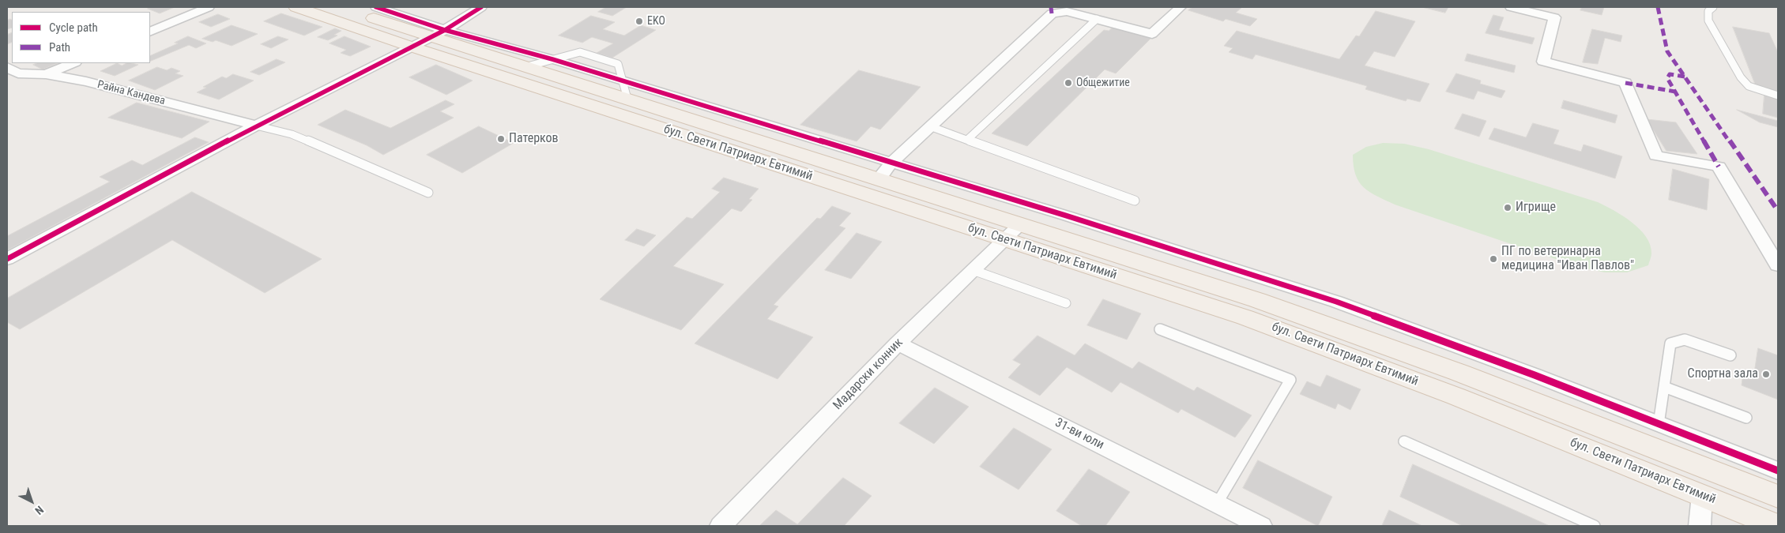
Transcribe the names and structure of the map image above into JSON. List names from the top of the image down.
{
  "streets": {
    "main road": ["бул. Свети Патриарх Евтимий"],
    "street": ["Райна Кандева", "Мадарски конник", "31-ви юли"]
  },
  "crossings": [
    ["бул. Свети Патриарх Евтимий", "Мадарски конник"],
    ["Мадарски конник", "31-ви юли"]
  ],
  "places": [
    "EKO",
    "Общежитие",
    "Патерков",
    "Игрище",
    "ПГ по ветеринарна медицина \"Иван Павлов\"",
    "Спортна зала"
  ],
  "legend": ["Cycle path", "Path"],
  "north": "bottom right"
}
